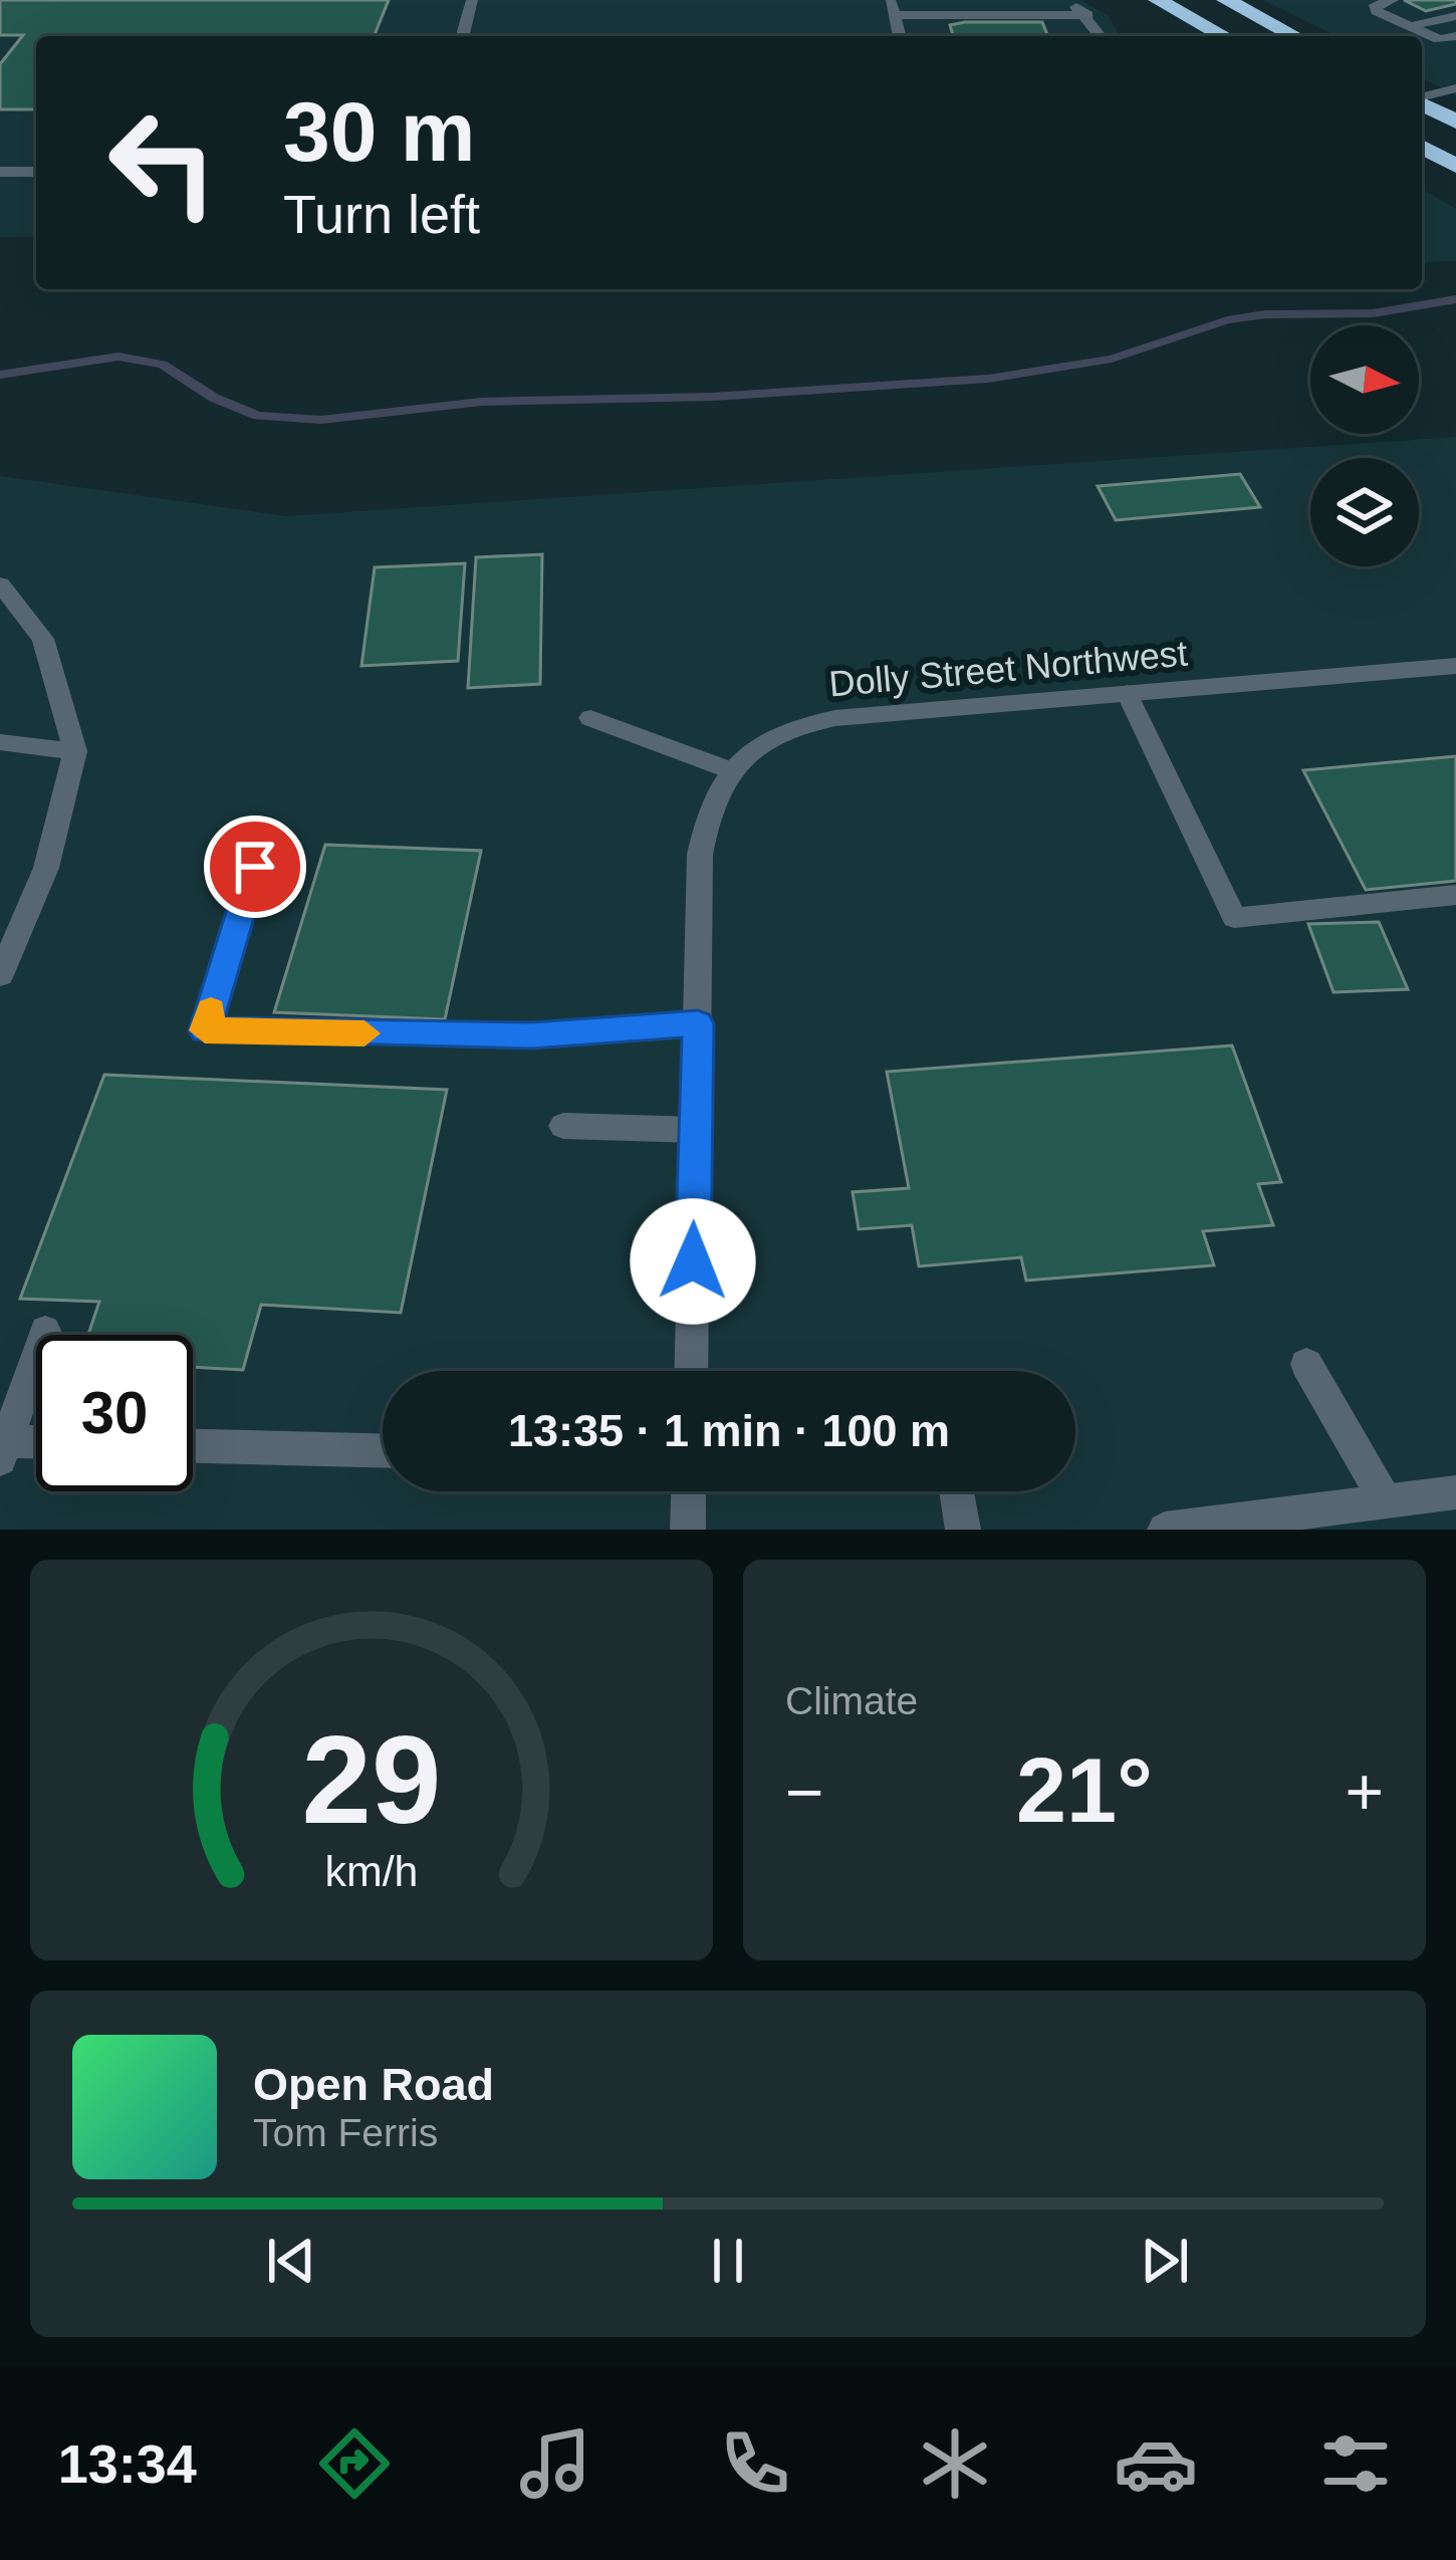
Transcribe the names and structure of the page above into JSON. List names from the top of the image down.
{
  "streets": {
    "street": ["Dolly Street Northwest"]
  },
  "north": "right",
  "page": {
    "turn": ["30 m", "Turn left"],
    "limit": "30",
    "trip": "13:35 · 1 min · 100 m",
    "tile": "Climate",
    "heat": ["−", "21°", "+"],
    "song": ["Open Road", "Tom Ferris"],
    "tabs": "13:34",
    "gauge": ["29", "km/h"]
  }
}
